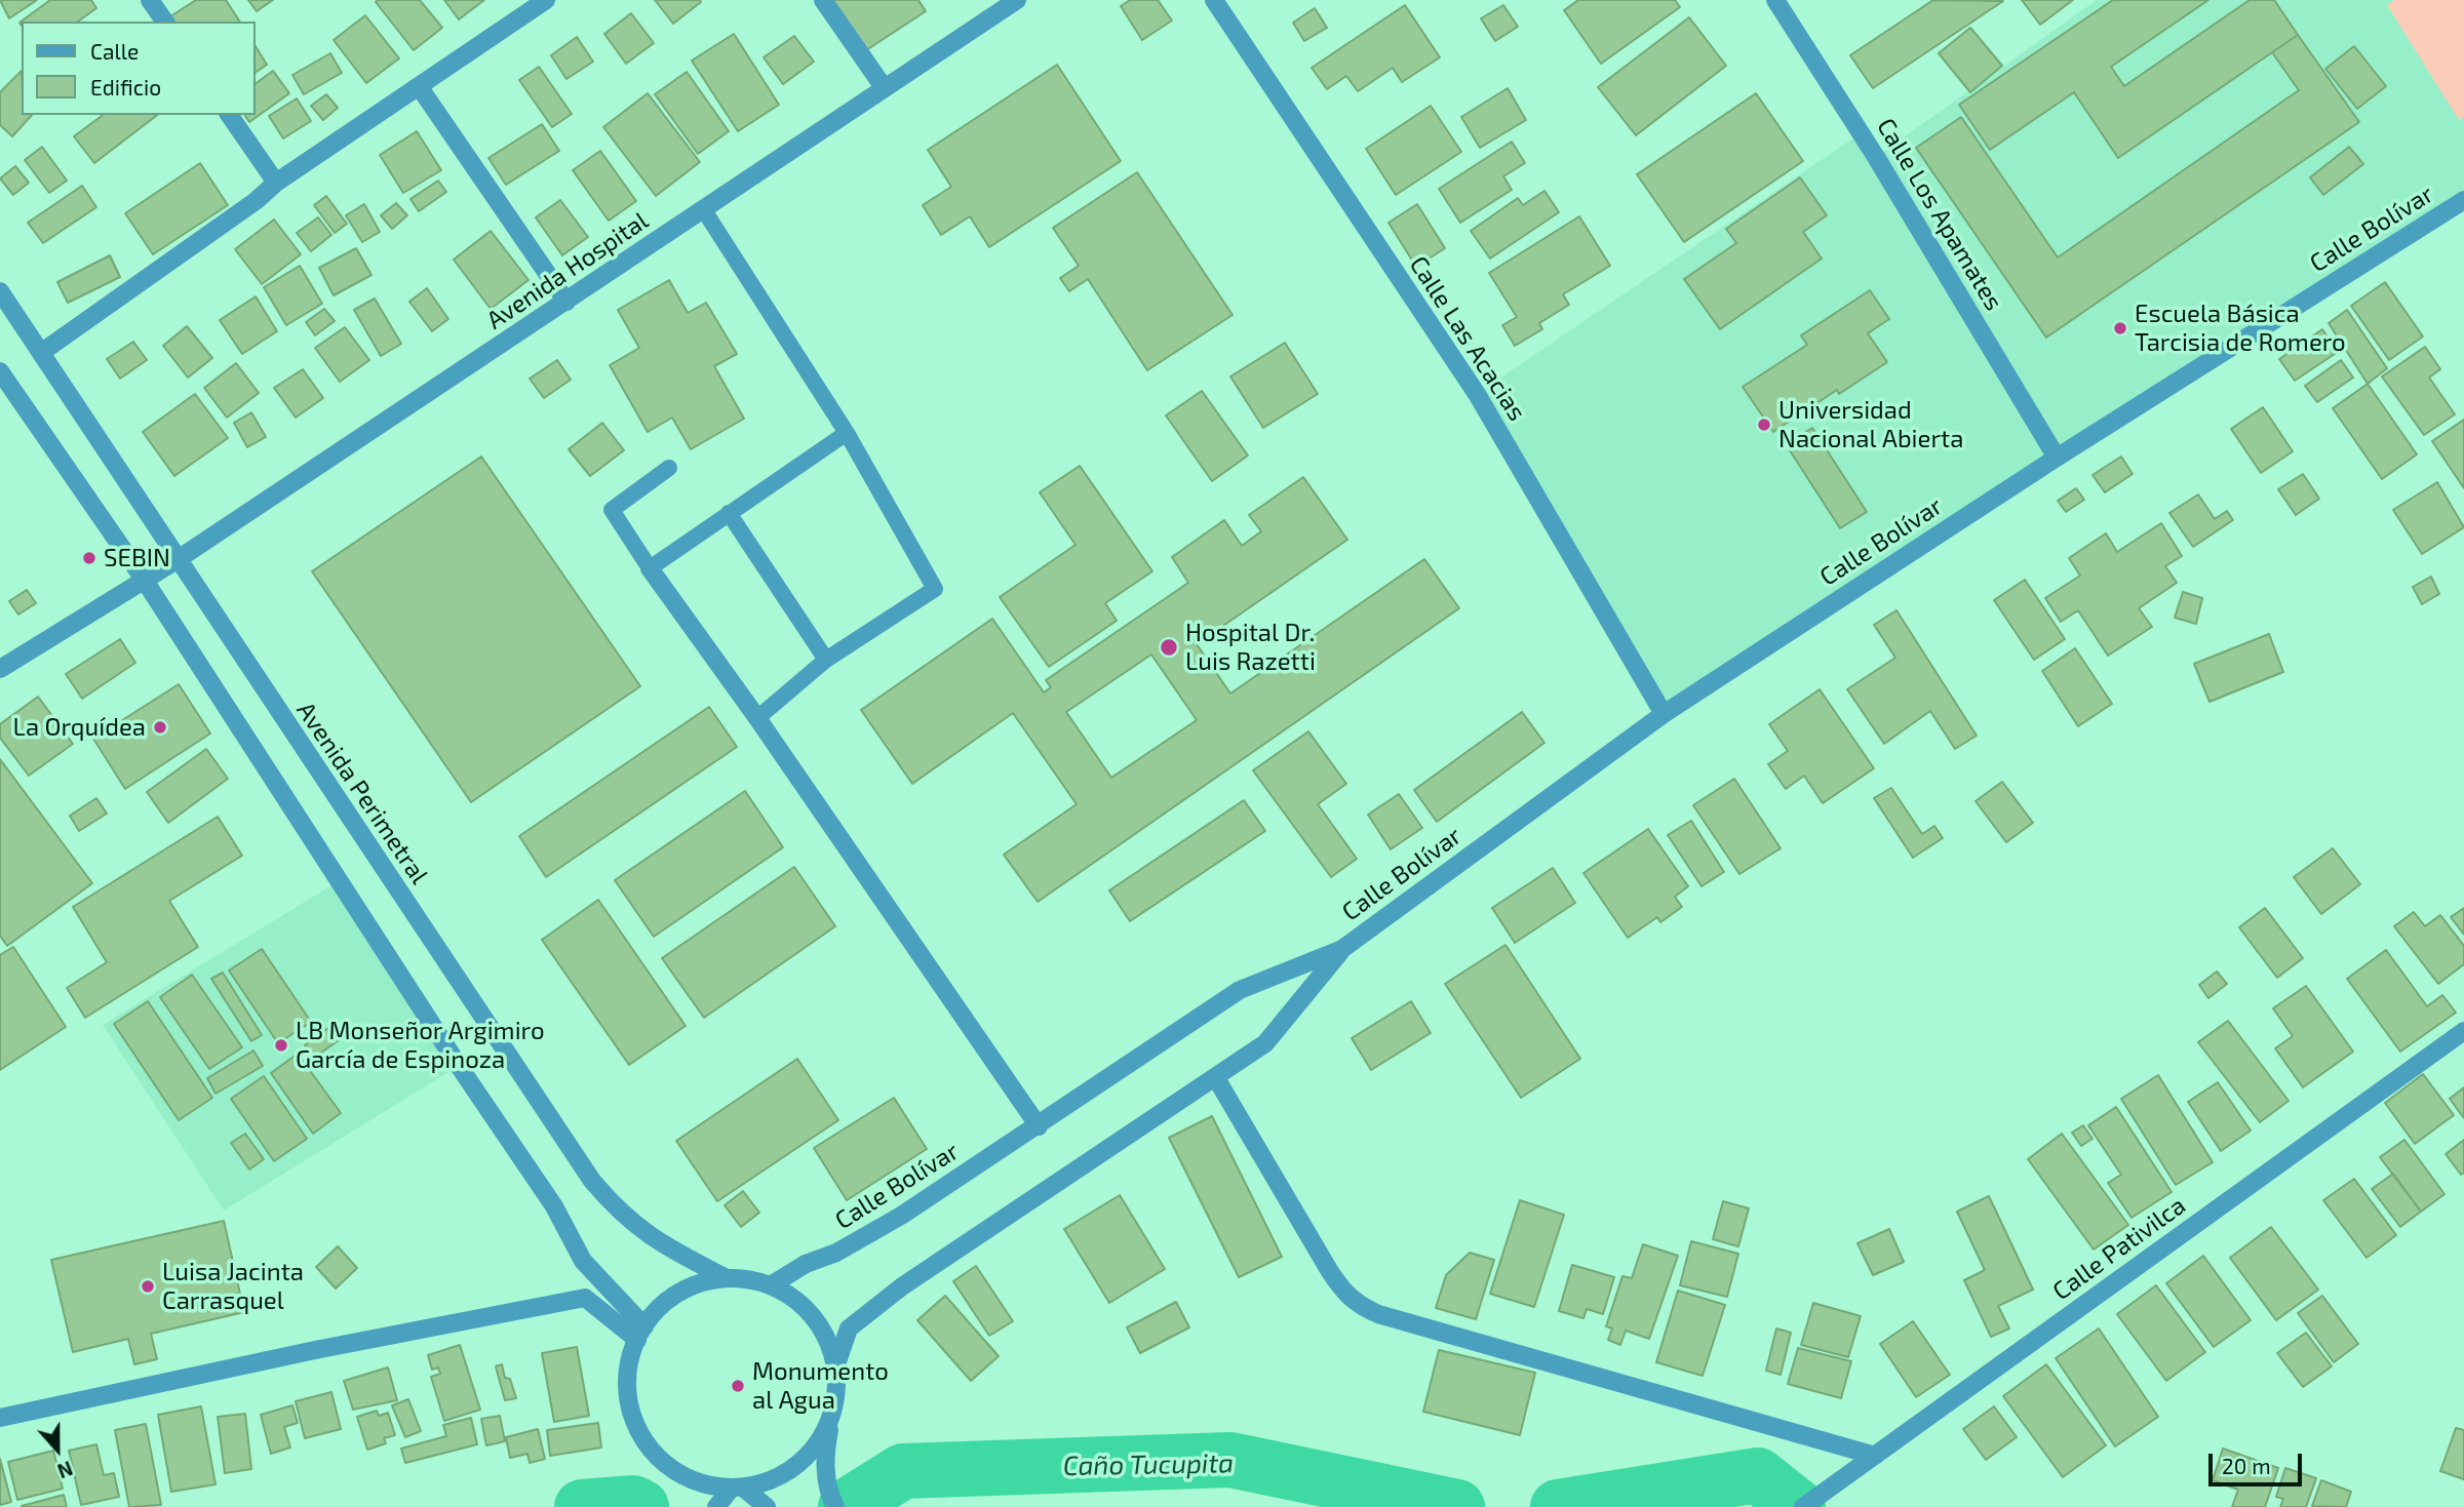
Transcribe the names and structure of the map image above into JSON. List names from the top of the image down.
{
  "streets": {
    "street": [
      "Calle Los Apamates",
      "Calle Bolívar",
      "Avenida Hospital",
      "Calle Las Acacias",
      "Avenida Perimetral",
      "Calle Pativilca"
    ]
  },
  "crossings": [
    ["Calle Los Apamates", "Calle Bolívar"],
    ["Calle Bolívar", "Calle Las Acacias"],
    ["Calle Bolívar", "Avenida Perimetral"],
    ["Avenida Hospital", "Avenida Perimetral"]
  ],
  "water": ["Caño Tucupita"],
  "places": [
    "Escuela Básica Tarcisia de Romero",
    "Universidad Nacional Abierta",
    "SEBIN",
    "Hospital Dr. Luis Razetti",
    "La Orquídea",
    "LB Monseñor Argimiro García de Espinoza",
    "Luisa Jacinta Carrasquel",
    "Monumento al Agua"
  ],
  "legend": ["Calle", "Edificio"],
  "scale_bar": "20 m",
  "north": "bottom"
}
